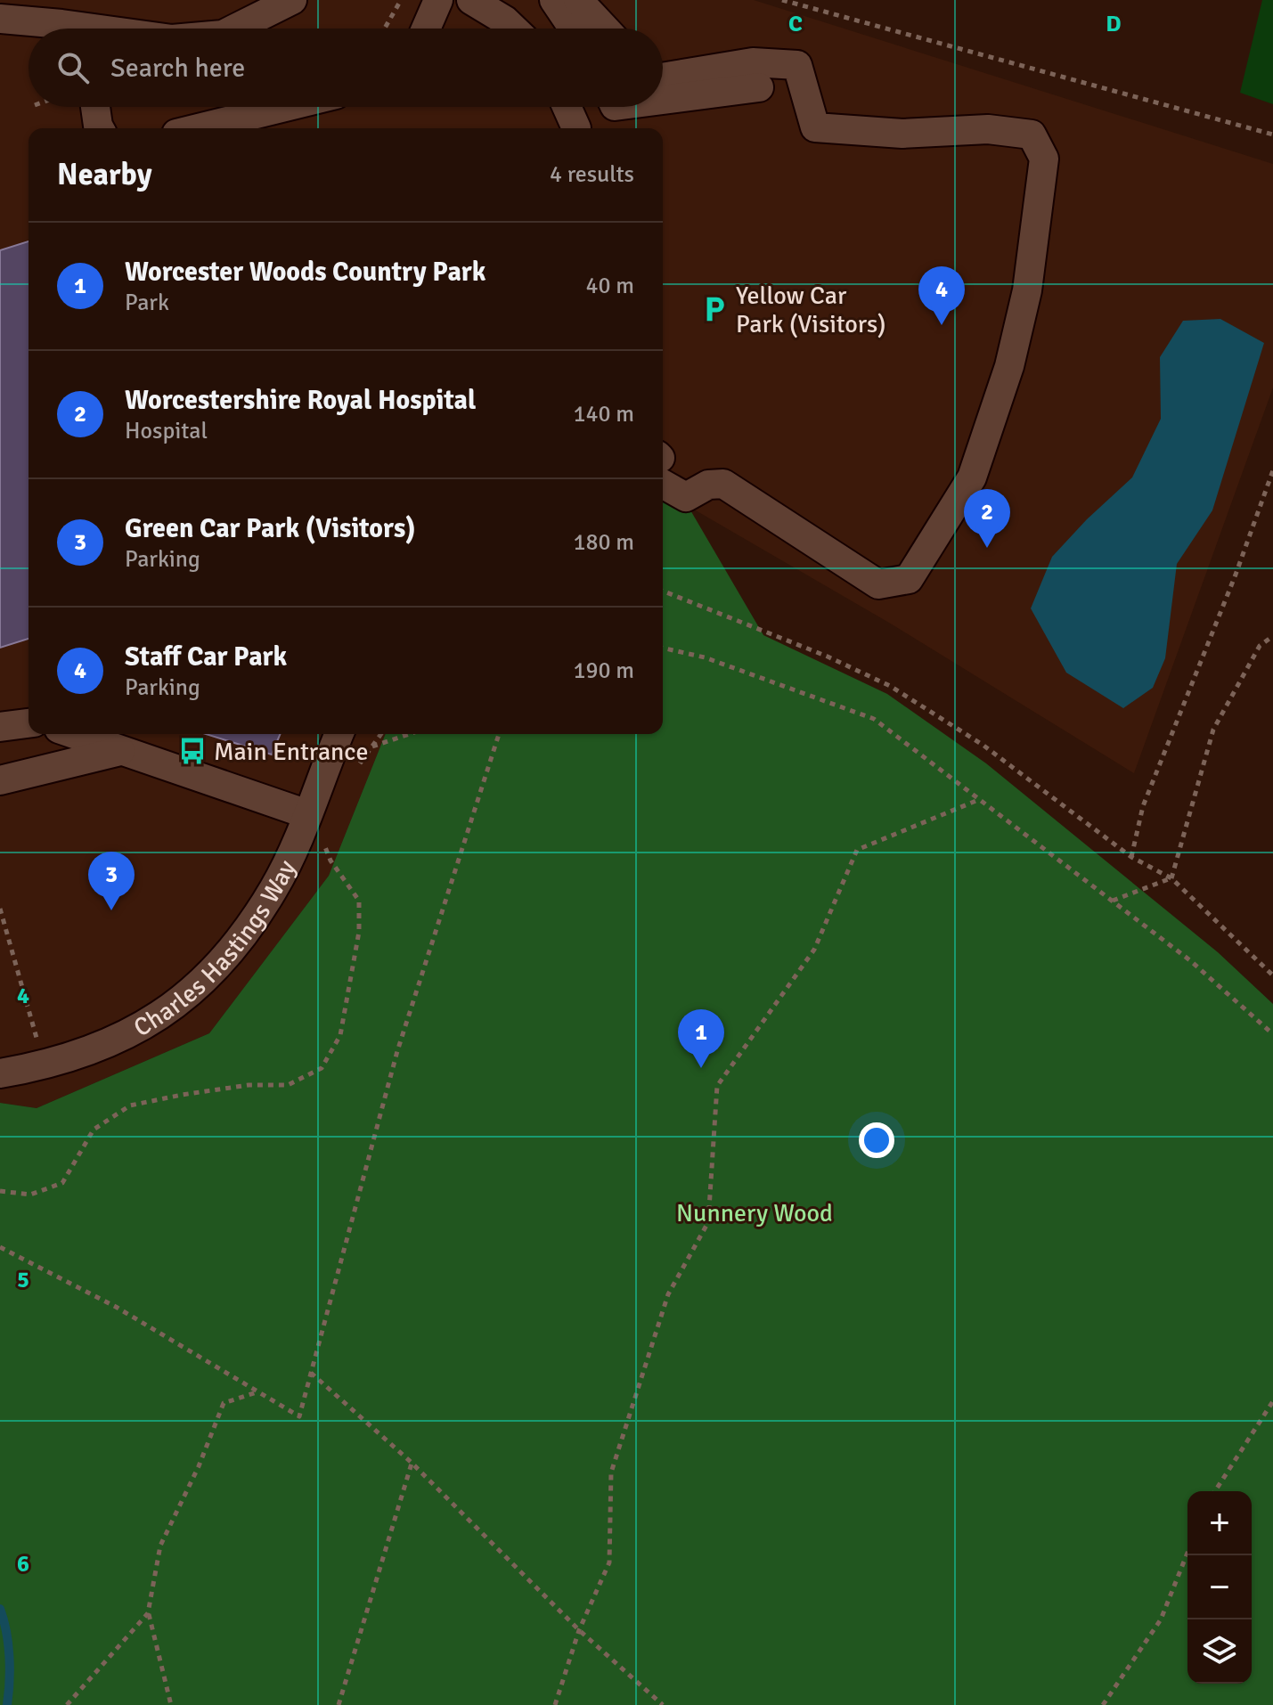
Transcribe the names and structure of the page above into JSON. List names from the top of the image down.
{
  "streets": {
    "street": ["Charles Hastings Way"]
  },
  "parks": ["Nunnery Wood"],
  "places": {
    "parking": ["Yellow Car Park (Visitors)"],
    "bus stop": ["Main Entrance"]
  },
  "page": {
    "search": "Search here",
    "heading": ["Nearby", "4 results"],
    "list": [
      {
        "mark": "1",
        "name": "Worcester Woods Country Park",
        "note": "Park",
        "value": "40 m"
      },
      {
        "mark": "2",
        "name": "Worcestershire Royal Hospital",
        "note": "Hospital",
        "value": "140 m"
      },
      {
        "mark": "3",
        "name": "Green Car Park (Visitors)",
        "note": "Parking",
        "value": "180 m"
      },
      {
        "mark": "4",
        "name": "Staff Car Park",
        "note": "Parking",
        "value": "190 m"
      }
    ],
    "pins": [
      "4",
      "2",
      "3",
      "1"
    ],
    "map_buttons": ["+", "−"]
  },
  "grid": {
    "columns": ["C", "D"],
    "rows": ["4", "5", "6"]
  }
}
